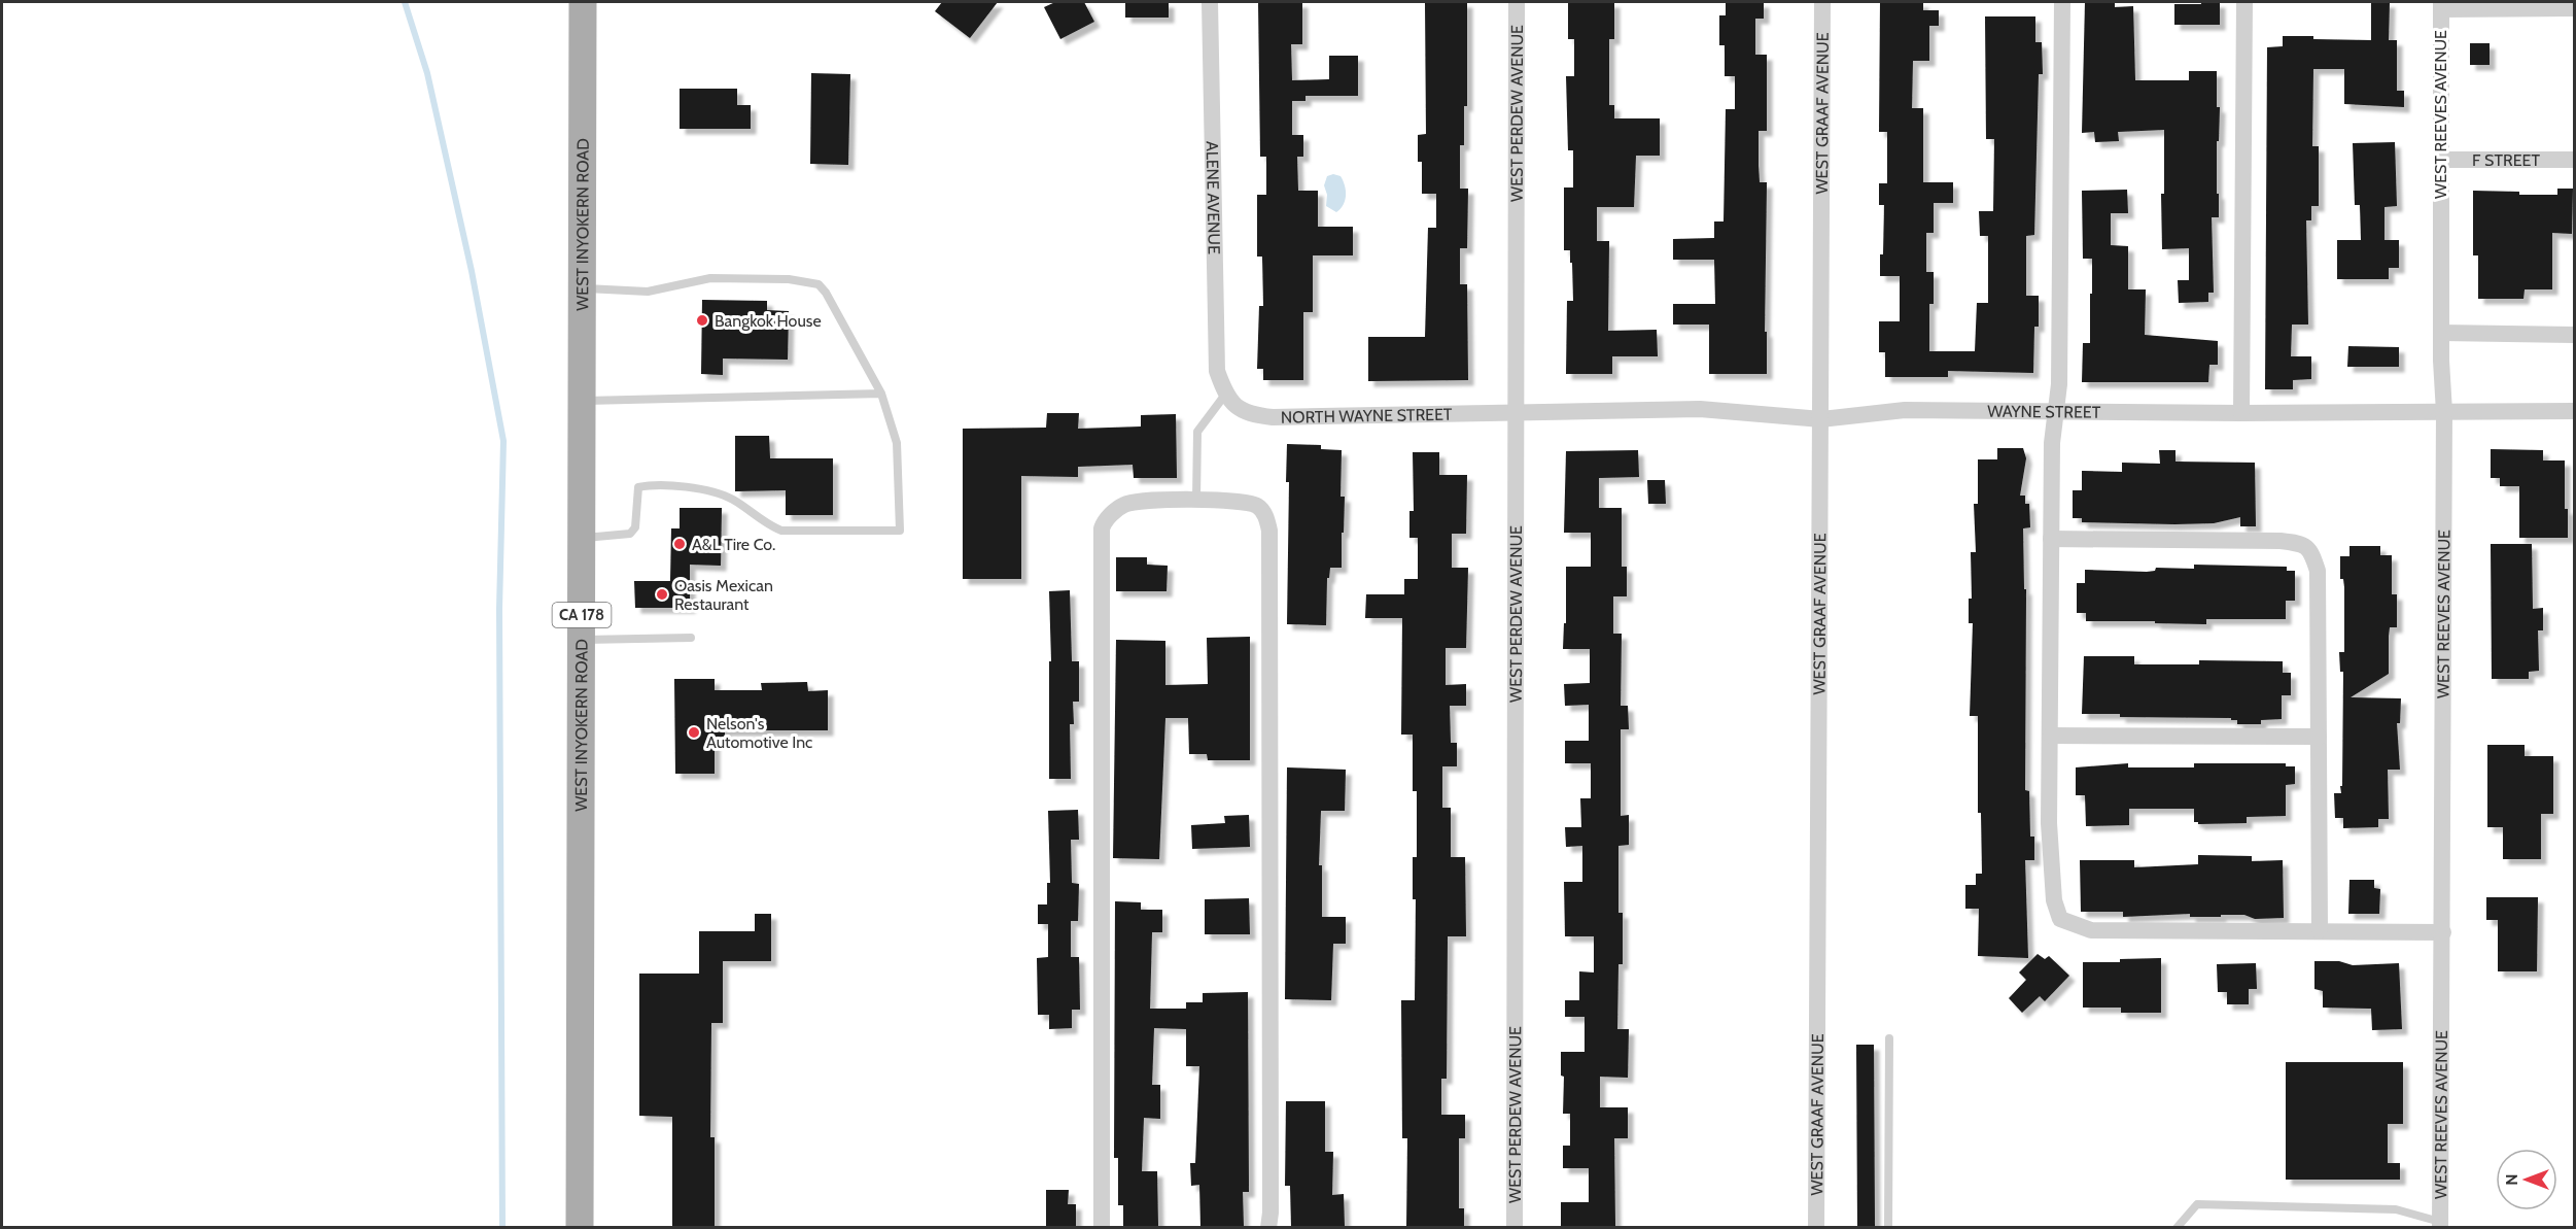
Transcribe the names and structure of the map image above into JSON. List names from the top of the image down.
{
  "streets": {
    "main road": ["WEST INYOKERN ROAD", "CA 178"],
    "street": [
      "WEST PERDEW AVENUE",
      "WEST GRAAF AVENUE",
      "WEST REEVES AVENUE",
      "F STREET",
      "ALENE AVENUE",
      "WAYNE STREET",
      "NORTH WAYNE STREET"
    ]
  },
  "crossings": [
    ["WEST PERDEW AVENUE", "WAYNE STREET"],
    ["WEST PERDEW AVENUE", "NORTH WAYNE STREET"],
    ["WEST GRAAF AVENUE", "WAYNE STREET"],
    ["WEST REEVES AVENUE", "F STREET"],
    ["WEST REEVES AVENUE", "WAYNE STREET"],
    ["ALENE AVENUE", "NORTH WAYNE STREET"],
    ["WAYNE STREET", "NORTH WAYNE STREET"]
  ],
  "places": [
    "Bangkok House",
    "A&L Tire Co.",
    "Oasis Mexican Restaurant",
    "Nelson's Automotive Inc"
  ],
  "north": "left"
}
